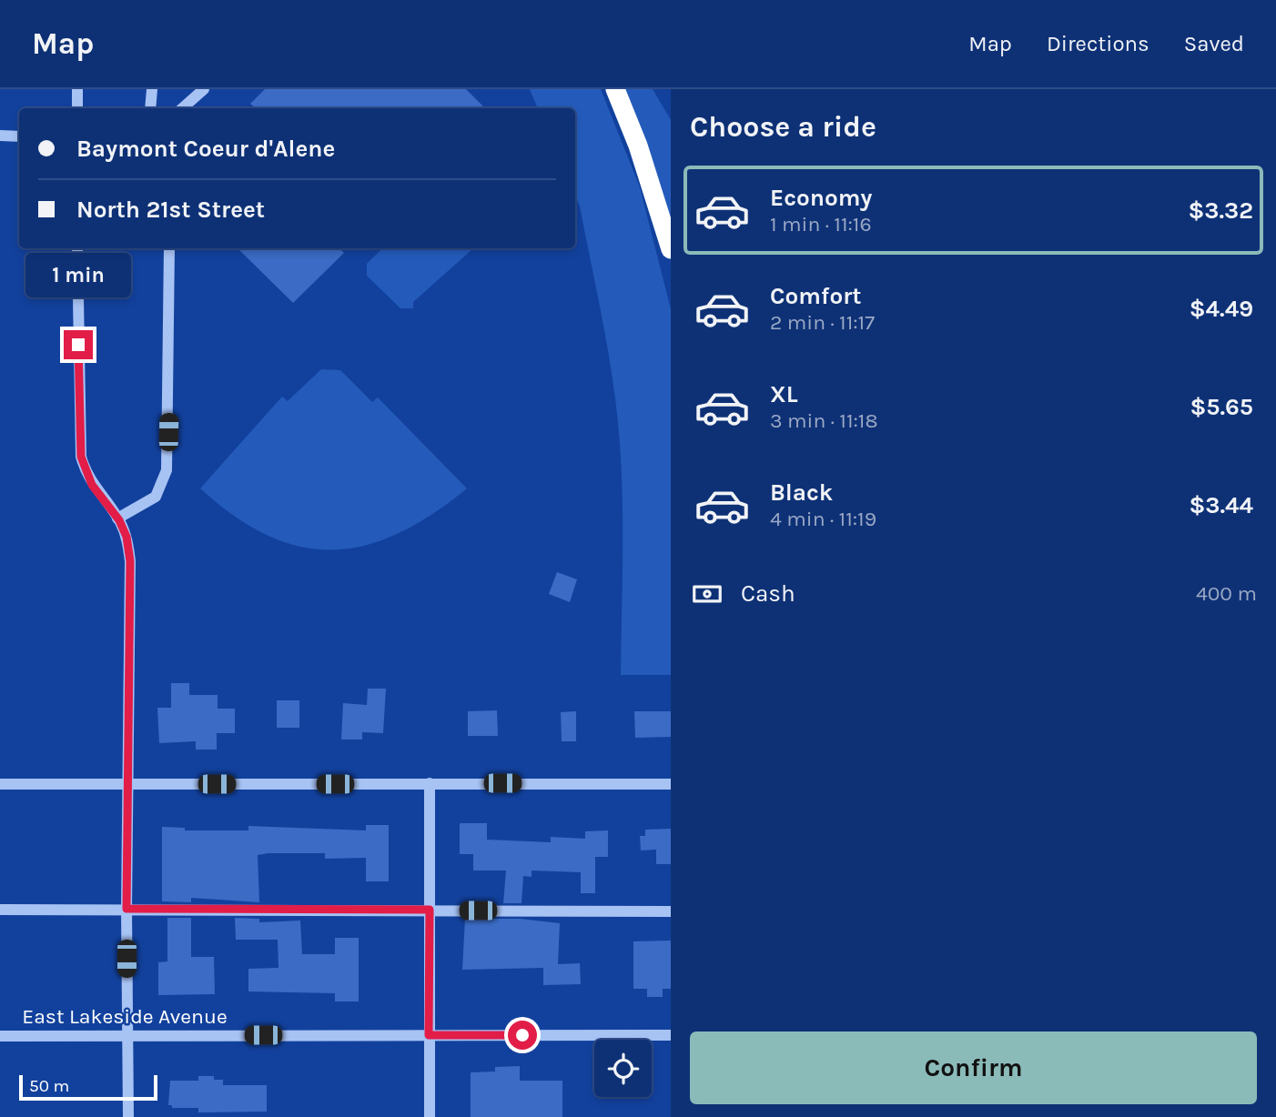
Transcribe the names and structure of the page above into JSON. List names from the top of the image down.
{
  "streets": {
    "street": ["East Lakeside Avenue"]
  },
  "scale_bar": "50 m",
  "page": {
    "header": "Map",
    "nav": ["Map", "Directions", "Saved"],
    "heading": "Choose a ride",
    "banner": ["Baymont Coeur d'Alene", "North 21st Street"],
    "list": [
      {
        "name": "Economy",
        "note": "1 min · 11:16",
        "value": "$3.32"
      },
      {
        "name": "Comfort",
        "note": "2 min · 11:17",
        "value": "$4.49"
      },
      {
        "name": "XL",
        "note": "3 min · 11:18",
        "value": "$5.65"
      },
      {
        "name": "Black",
        "note": "4 min · 11:19",
        "value": "$3.44"
      }
    ],
    "bubble": "1 min",
    "pay": ["Cash", "400 m"],
    "buttons": "Confirm",
    "scale": "50 m"
  }
}
